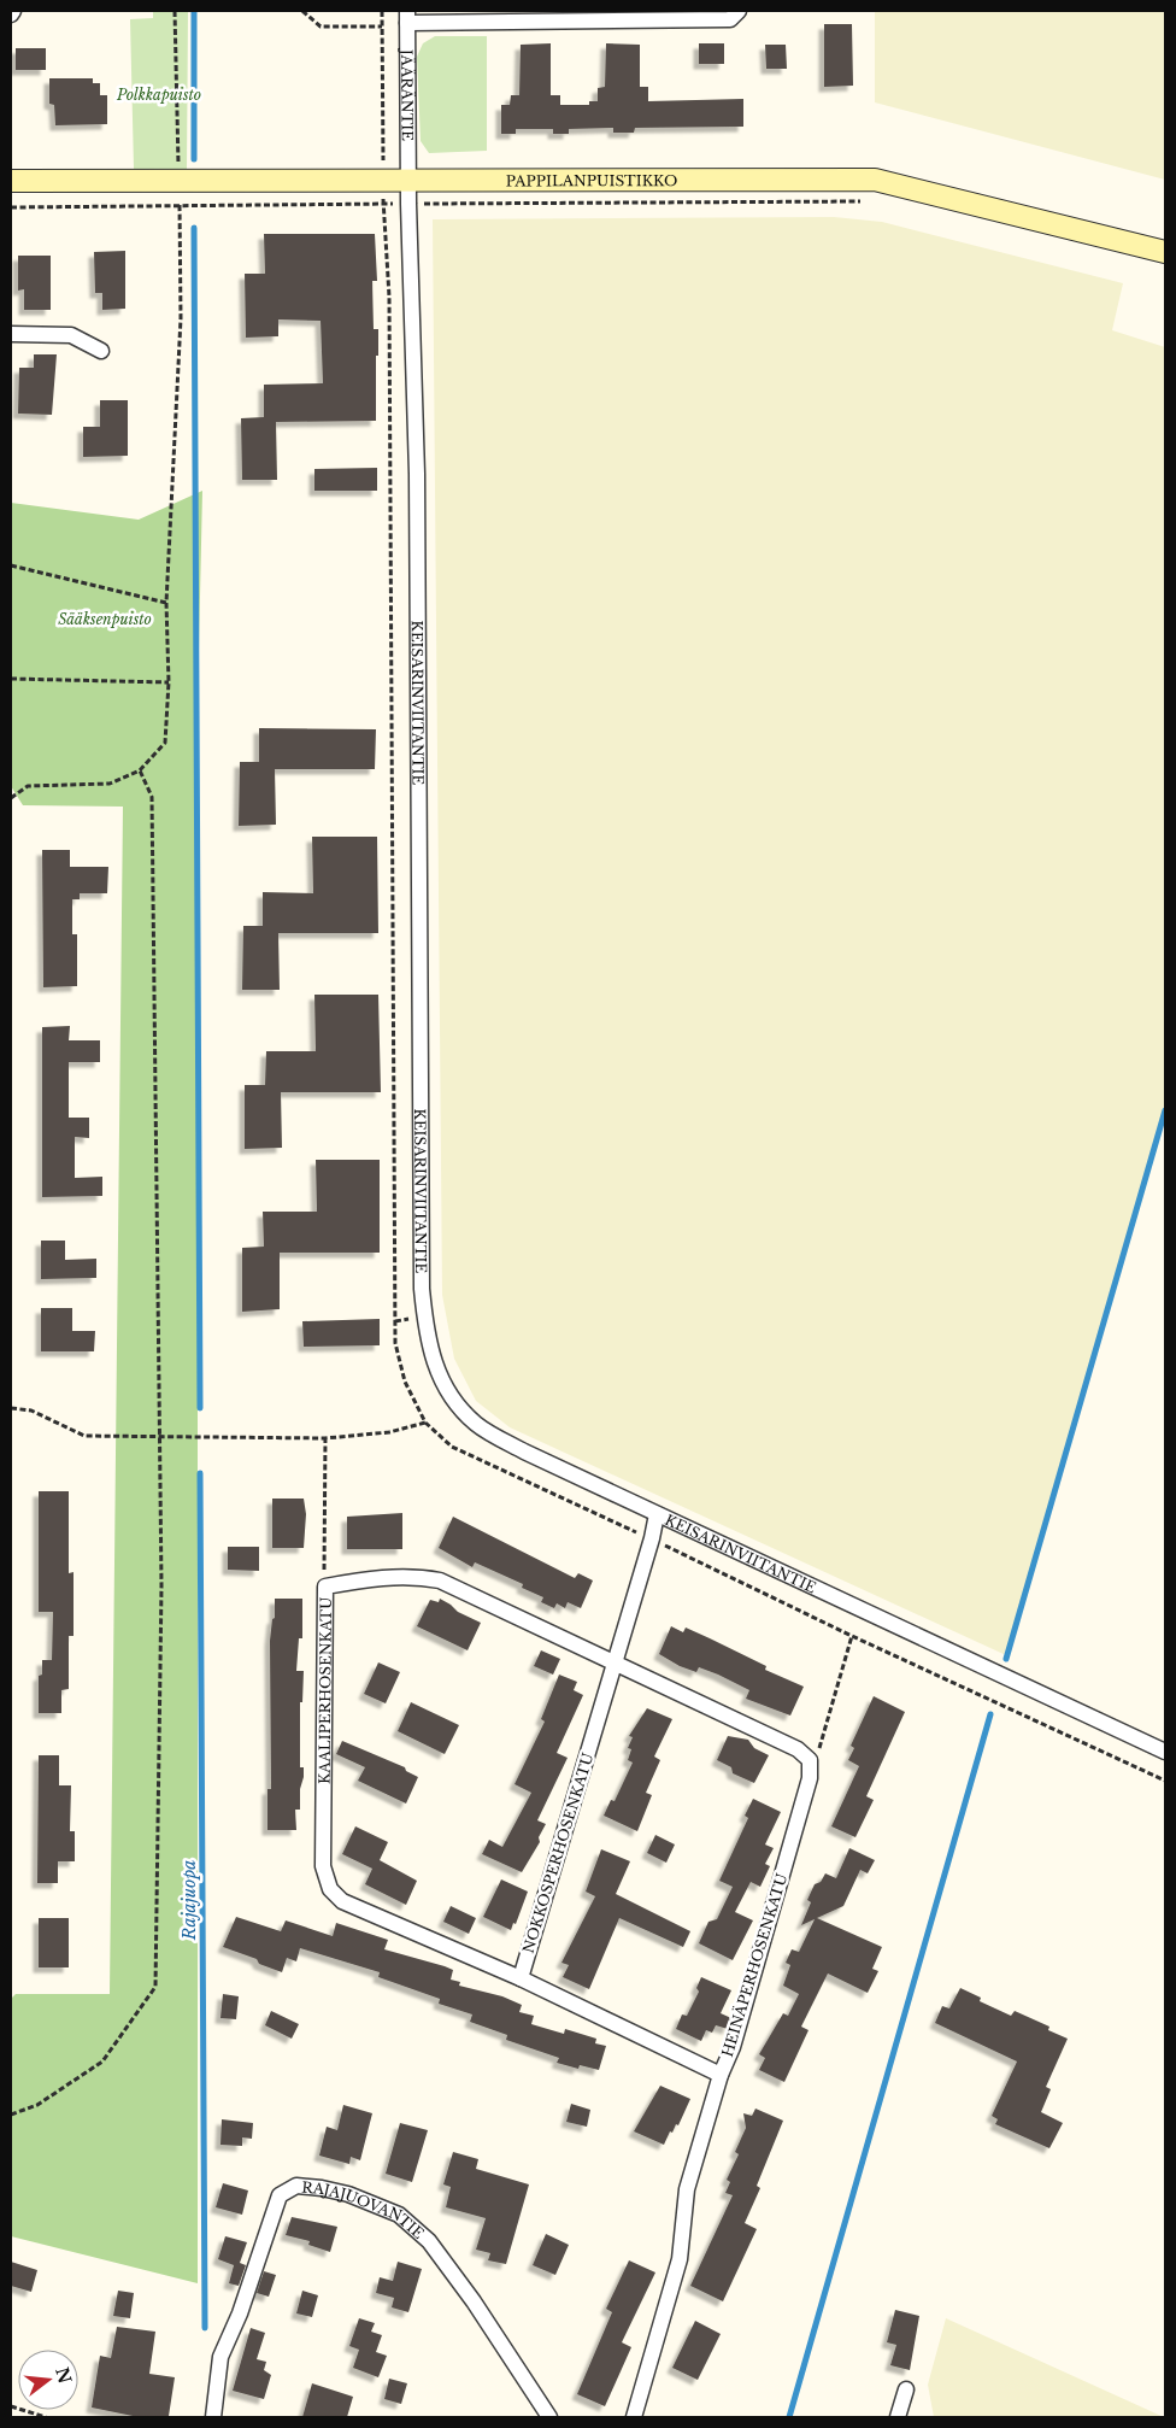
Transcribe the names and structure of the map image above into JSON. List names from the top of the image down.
{
  "streets": {
    "street": [
      "JÄÄRÄNTIE",
      "PAPPILANPUISTIKKO",
      "KEISARINVIITANTIE",
      "KAALIPERHOSENKATU",
      "NOKKOSPERHOSENKATU",
      "HEINÄPERHOSENKATU",
      "RAJAJUOVANTIE"
    ]
  },
  "crossings": [
    ["JÄÄRÄNTIE", "PAPPILANPUISTIKKO"],
    ["JÄÄRÄNTIE", "KEISARINVIITANTIE"],
    ["PAPPILANPUISTIKKO", "KEISARINVIITANTIE"],
    ["KEISARINVIITANTIE", "NOKKOSPERHOSENKATU"],
    ["KAALIPERHOSENKATU", "NOKKOSPERHOSENKATU"]
  ],
  "water": ["Rajajuopa"],
  "parks": ["Polkkapuisto", "Sääksenpuisto"],
  "north": "right"
}
